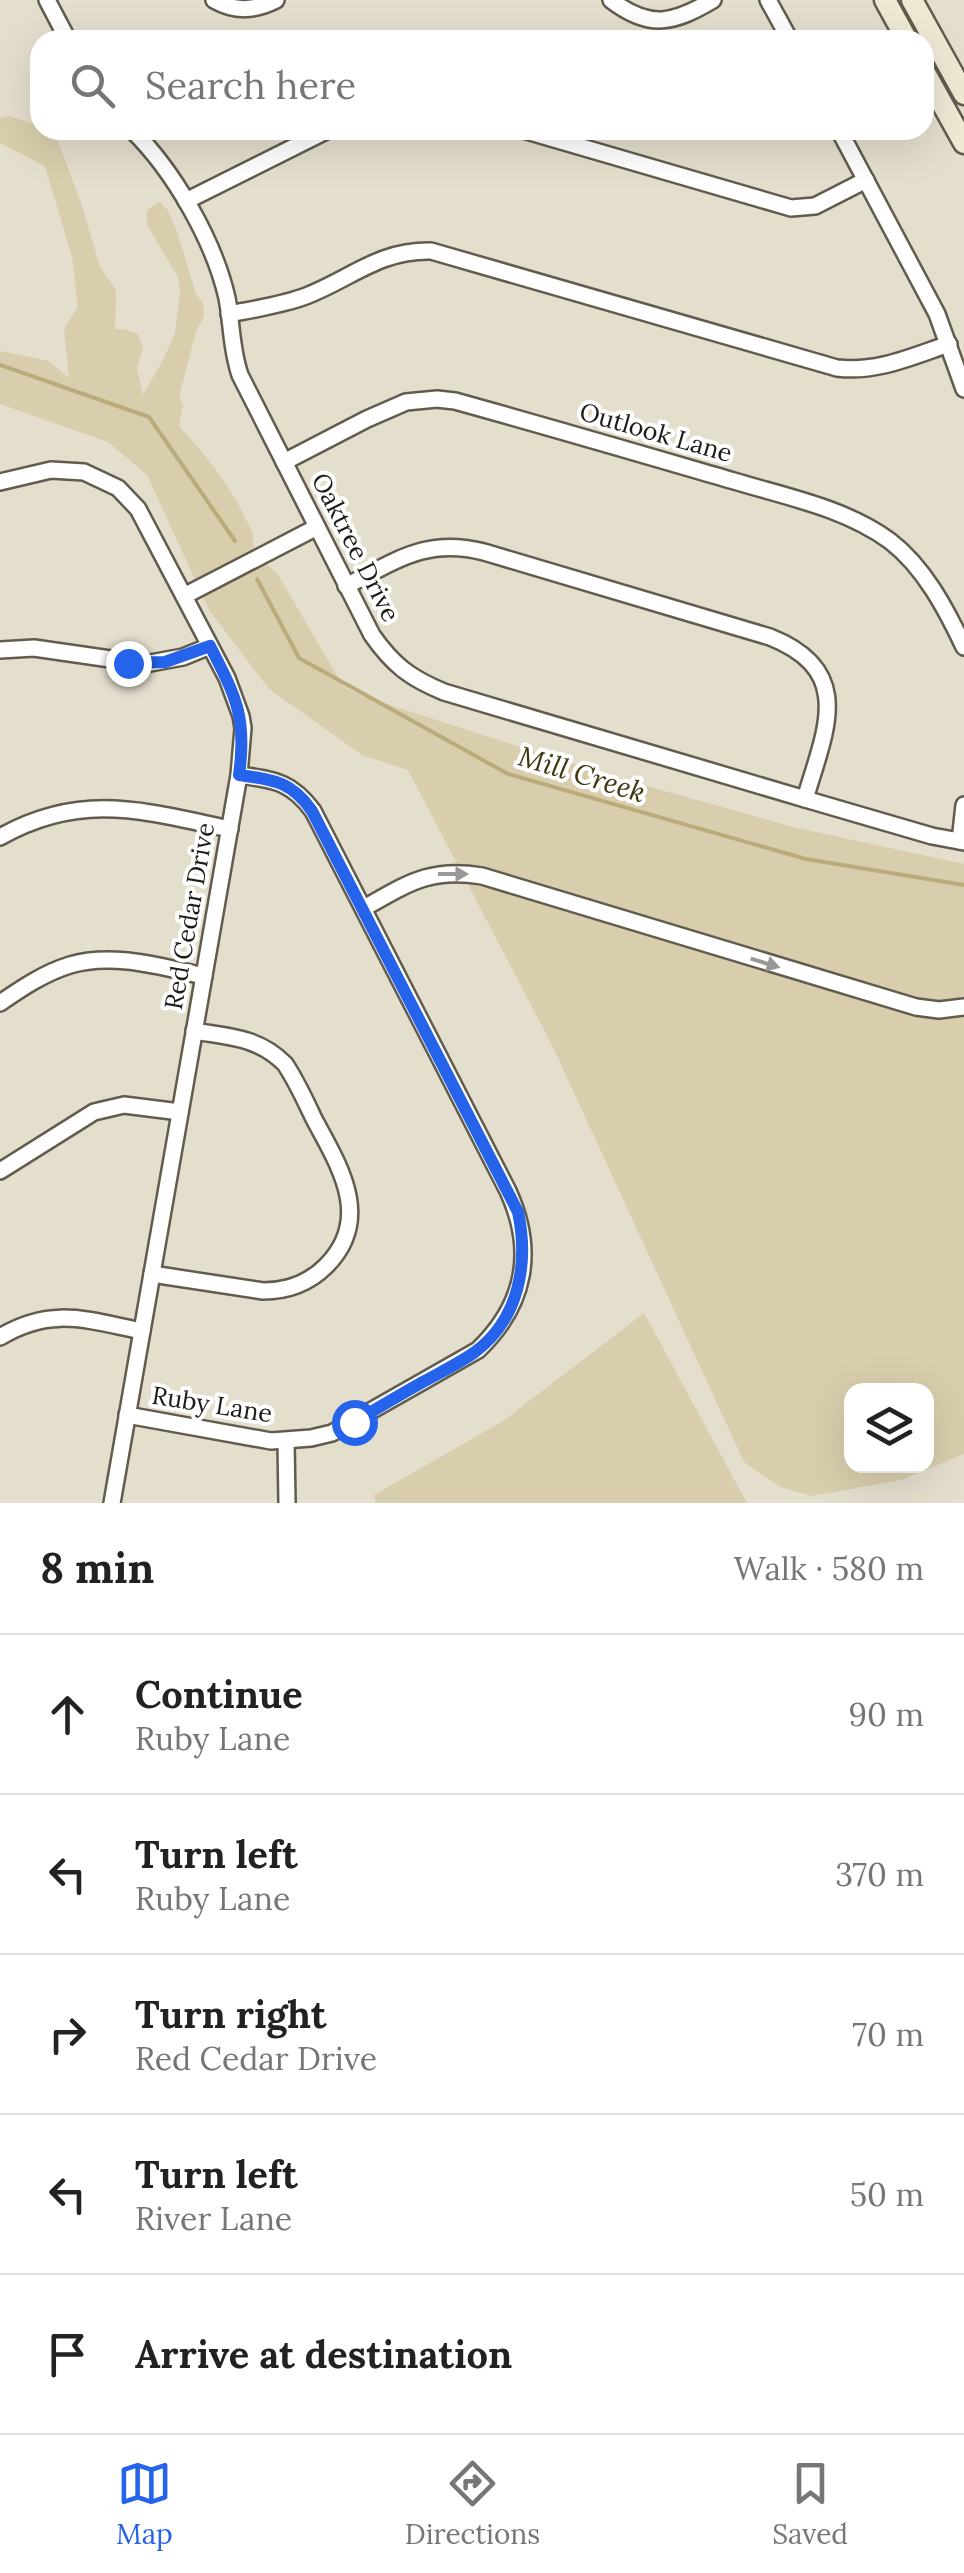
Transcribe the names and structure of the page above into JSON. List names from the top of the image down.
{
  "streets": {
    "street": [
      "Outlook Lane",
      "Oaktree Drive",
      "Red Cedar Drive",
      "Ruby Lane"
    ]
  },
  "crossings": [
    ["Outlook Lane", "Oaktree Drive"],
    ["Red Cedar Drive", "Ruby Lane"]
  ],
  "water": ["Mill Creek"],
  "page": {
    "search": "Search here",
    "heading": ["8 min", "Walk · 580 m"],
    "list": [
      ["Continue", "Ruby Lane", "90 m"],
      ["Turn left", "Ruby Lane", "370 m"],
      ["Turn right", "Red Cedar Drive", "70 m"],
      ["Turn left", "River Lane", "50 m"],
      "Arrive at destination"
    ],
    "nav": ["Map", "Directions", "Saved"]
  }
}
